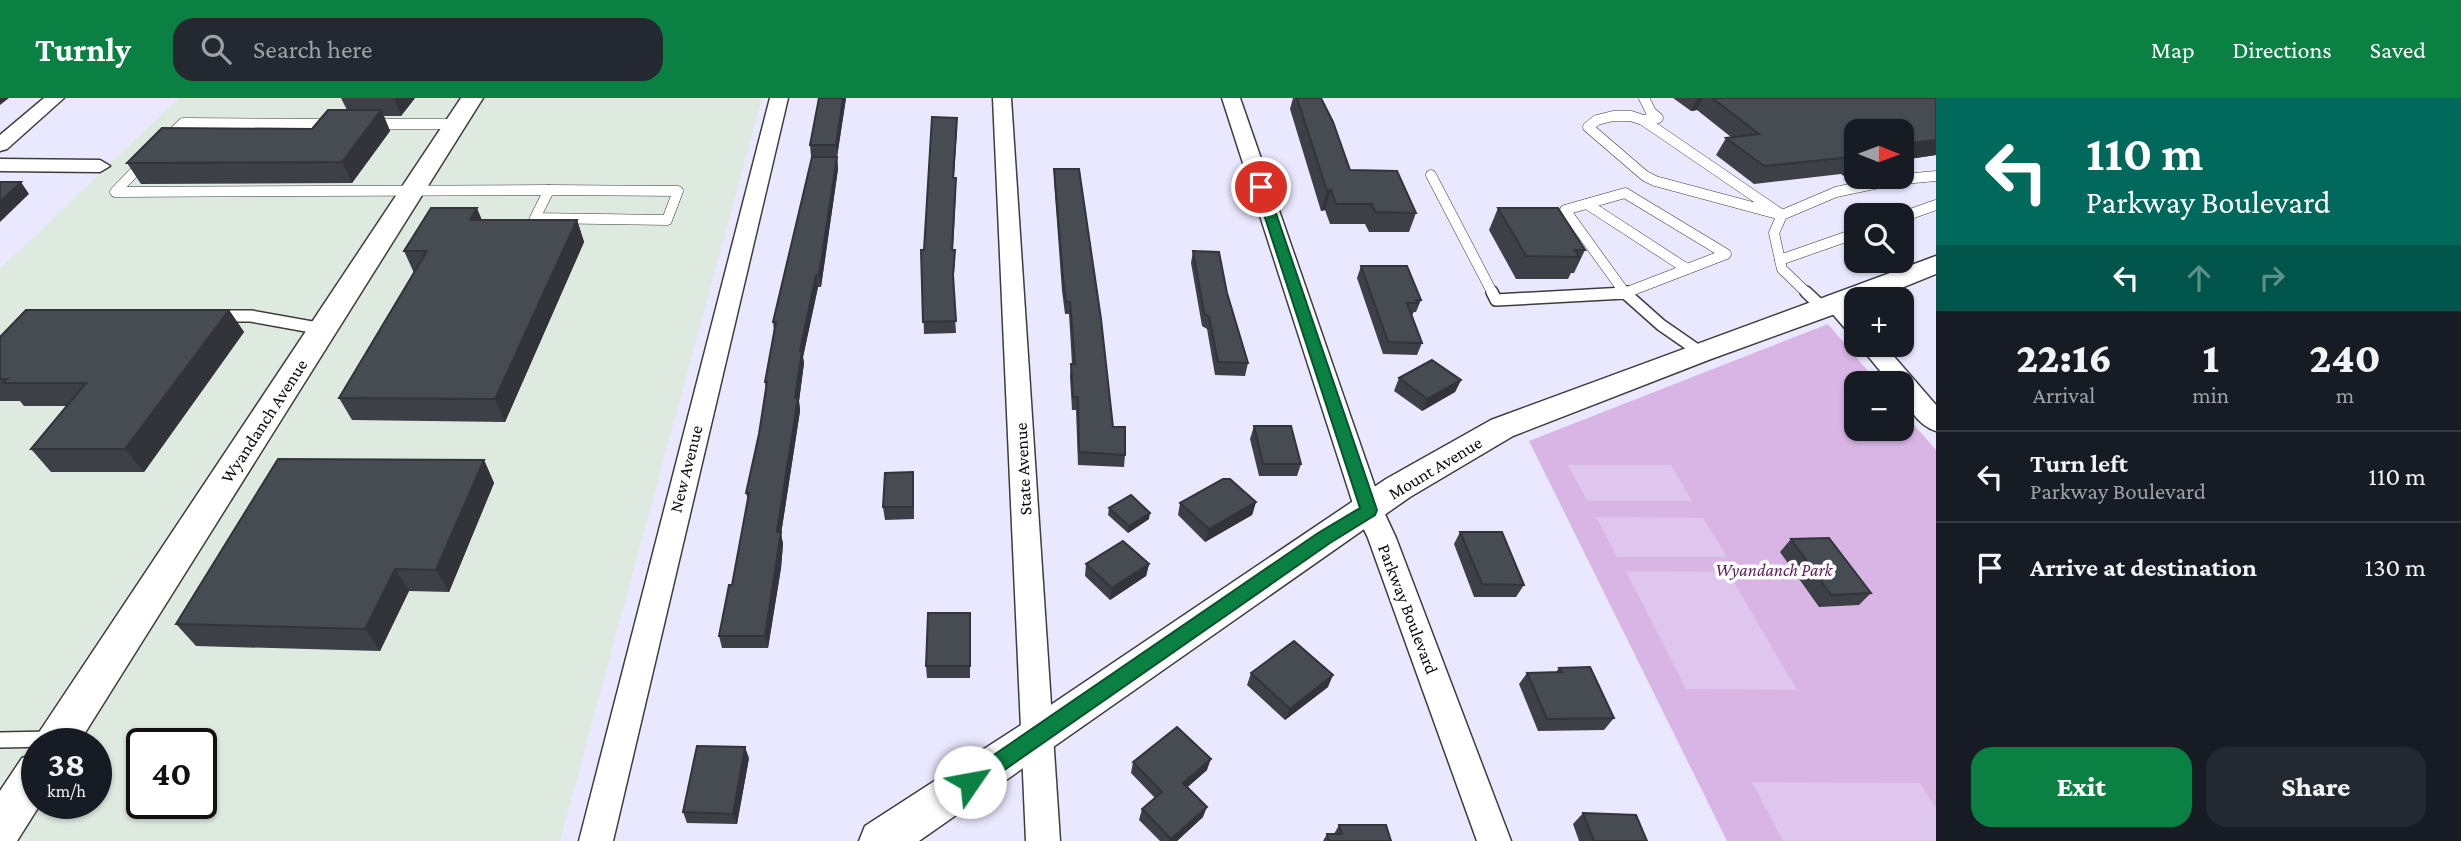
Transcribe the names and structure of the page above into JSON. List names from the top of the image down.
{
  "streets": {
    "street": [
      "Wyandanch Avenue",
      "Mount Avenue",
      "New Avenue",
      "State Avenue",
      "Parkway Boulevard"
    ]
  },
  "crossings": [
    ["Mount Avenue", "State Avenue"],
    ["Mount Avenue", "Parkway Boulevard"]
  ],
  "parks": ["Wyandanch Park"],
  "north": "right",
  "page": {
    "header": "Turnly",
    "search": "Search here",
    "nav": ["Map", "Directions", "Saved"],
    "turn": ["110 m", "Parkway Boulevard"],
    "map_buttons": ["+", "−"],
    "eta": [
      "22:16",
      "Arrival",
      "1",
      "min",
      "240",
      "m"
    ],
    "list": [
      {
        "name": "Turn left",
        "note": "Parkway Boulevard",
        "value": "110 m"
      },
      {
        "name": "Arrive at destination",
        "value": "130 m"
      }
    ],
    "speed": "38 km/h",
    "limit": "40",
    "buttons": ["Exit", "Share"]
  }
}
